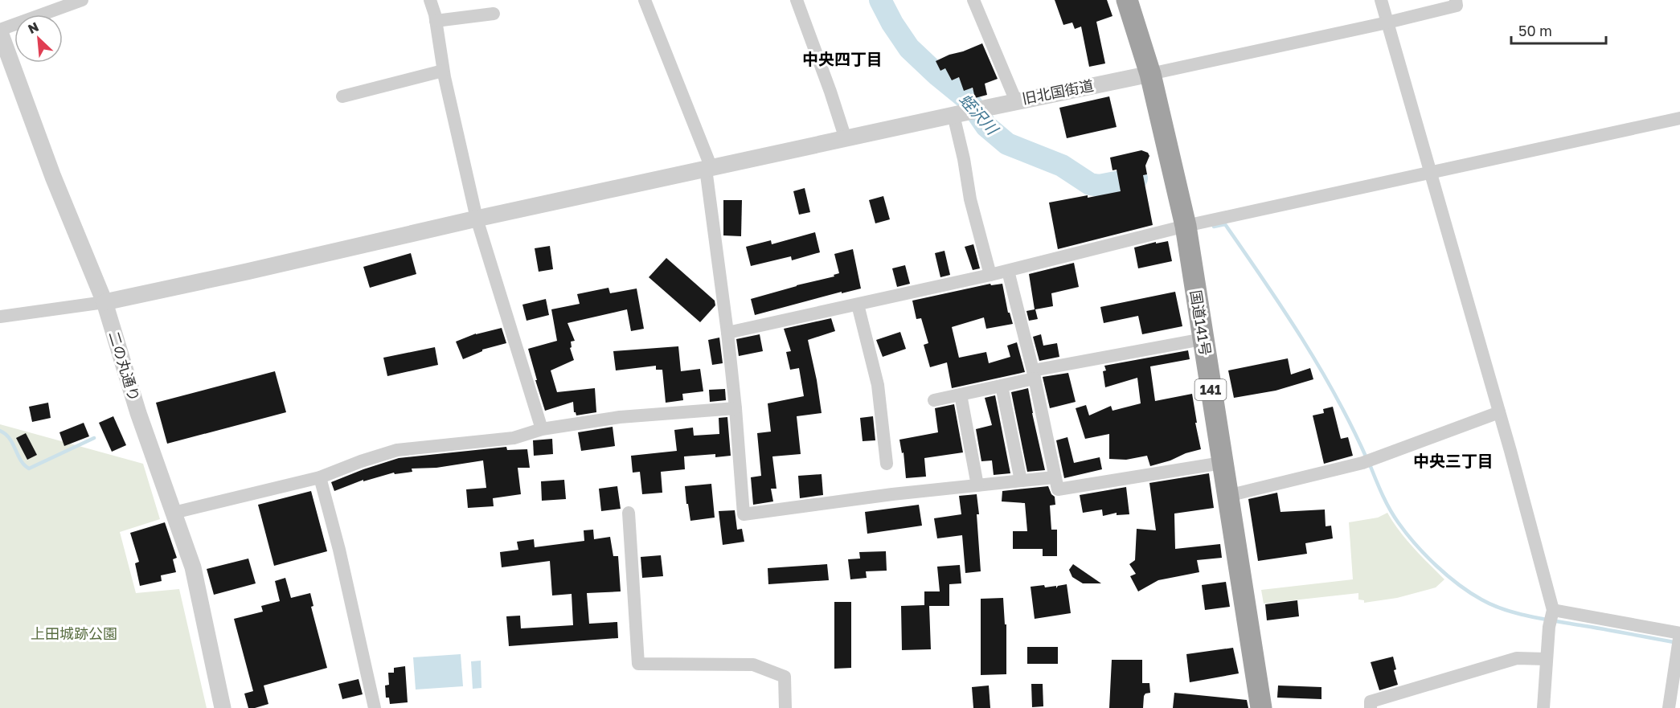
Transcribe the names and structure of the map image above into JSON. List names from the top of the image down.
{
  "streets": {
    "highway": ["国道141号", "141"],
    "street": ["旧北国街道", "二の丸通り"]
  },
  "crossings": [
    ["旧北国街道", "国道141号"]
  ],
  "districts": ["中央四丁目", "中央三丁目"],
  "water": ["蛭沢川"],
  "parks": ["上田城跡公園"],
  "scale_bar": "50 m",
  "north": "top left"
}
